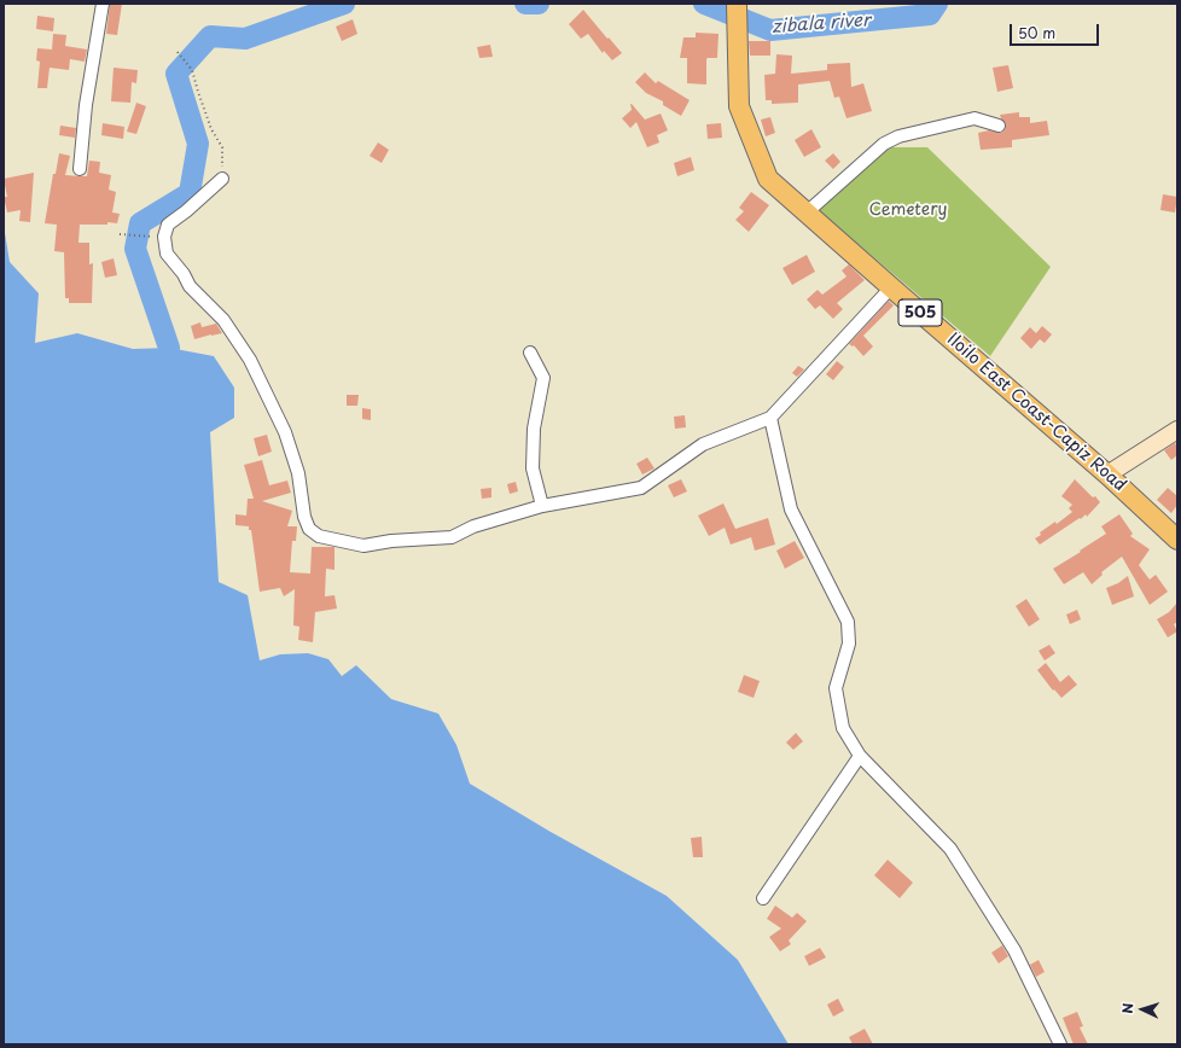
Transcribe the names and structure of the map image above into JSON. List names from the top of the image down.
{
  "streets": {
    "main road": ["505", "Iloilo East Coast-Capiz Road"]
  },
  "water": ["zibala river"],
  "parks": ["Cemetery"],
  "scale_bar": "50 m",
  "north": "left"
}
